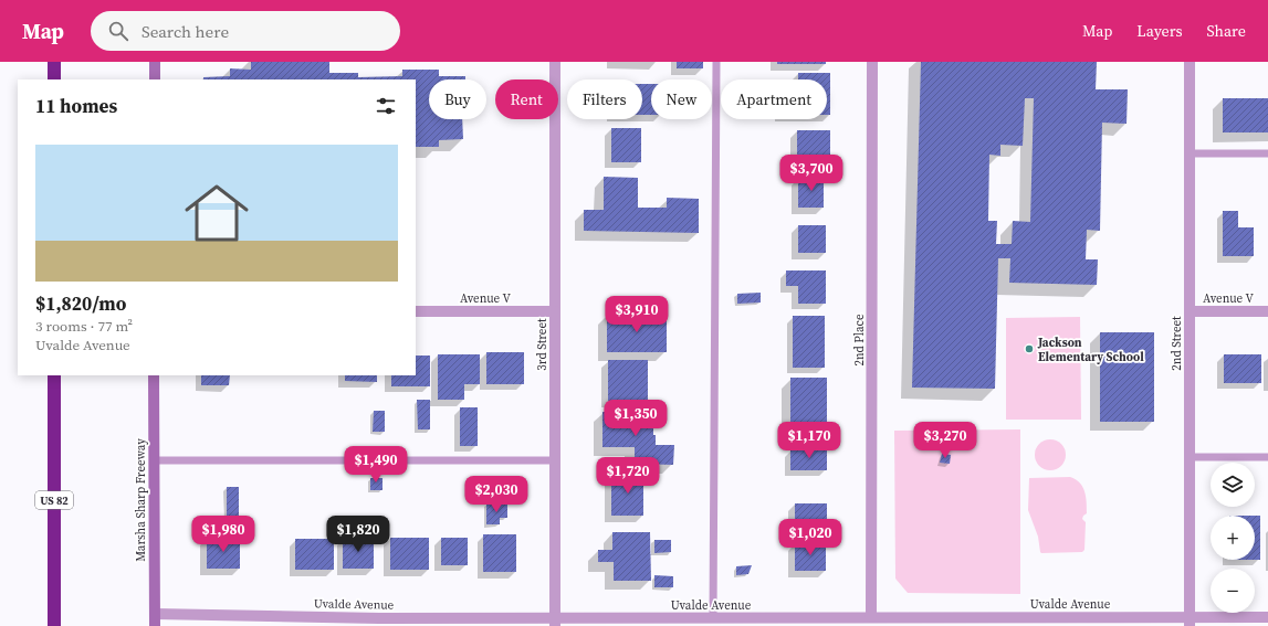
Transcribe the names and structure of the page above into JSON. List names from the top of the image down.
{
  "streets": {
    "highway": ["US 82"],
    "main road": ["Marsha Sharp Freeway"],
    "street": [
      "Avenue V",
      "2nd Place",
      "2nd Street",
      "3rd Street",
      "Uvalde Avenue"
    ]
  },
  "crossings": [
    ["Avenue V", "2nd Street"],
    ["Avenue V", "3rd Street"],
    ["2nd Place", "Uvalde Avenue"],
    ["2nd Street", "Uvalde Avenue"],
    ["3rd Street", "Uvalde Avenue"],
    ["Marsha Sharp Freeway", "Uvalde Avenue"]
  ],
  "places": ["Jackson Elementary School"],
  "page": {
    "header": "Map",
    "search": "Search here",
    "nav": ["Map", "Layers", "Share"],
    "chip": [
      "Buy",
      "Rent",
      "Filters",
      "New",
      "Apartment"
    ],
    "heading": "11 homes",
    "list": [
      {
        "name": "$1,820/mo",
        "note": "3 rooms · 77 m² · Uvalde Avenue"
      }
    ],
    "price": [
      "$3,700",
      "$3,910",
      "$1,350",
      "$1,170",
      "$3,270",
      "$1,490",
      "$1,720",
      "$2,030",
      "$1,980",
      "$1,820",
      "$1,020"
    ],
    "map_buttons": ["+", "−"]
  }
}
